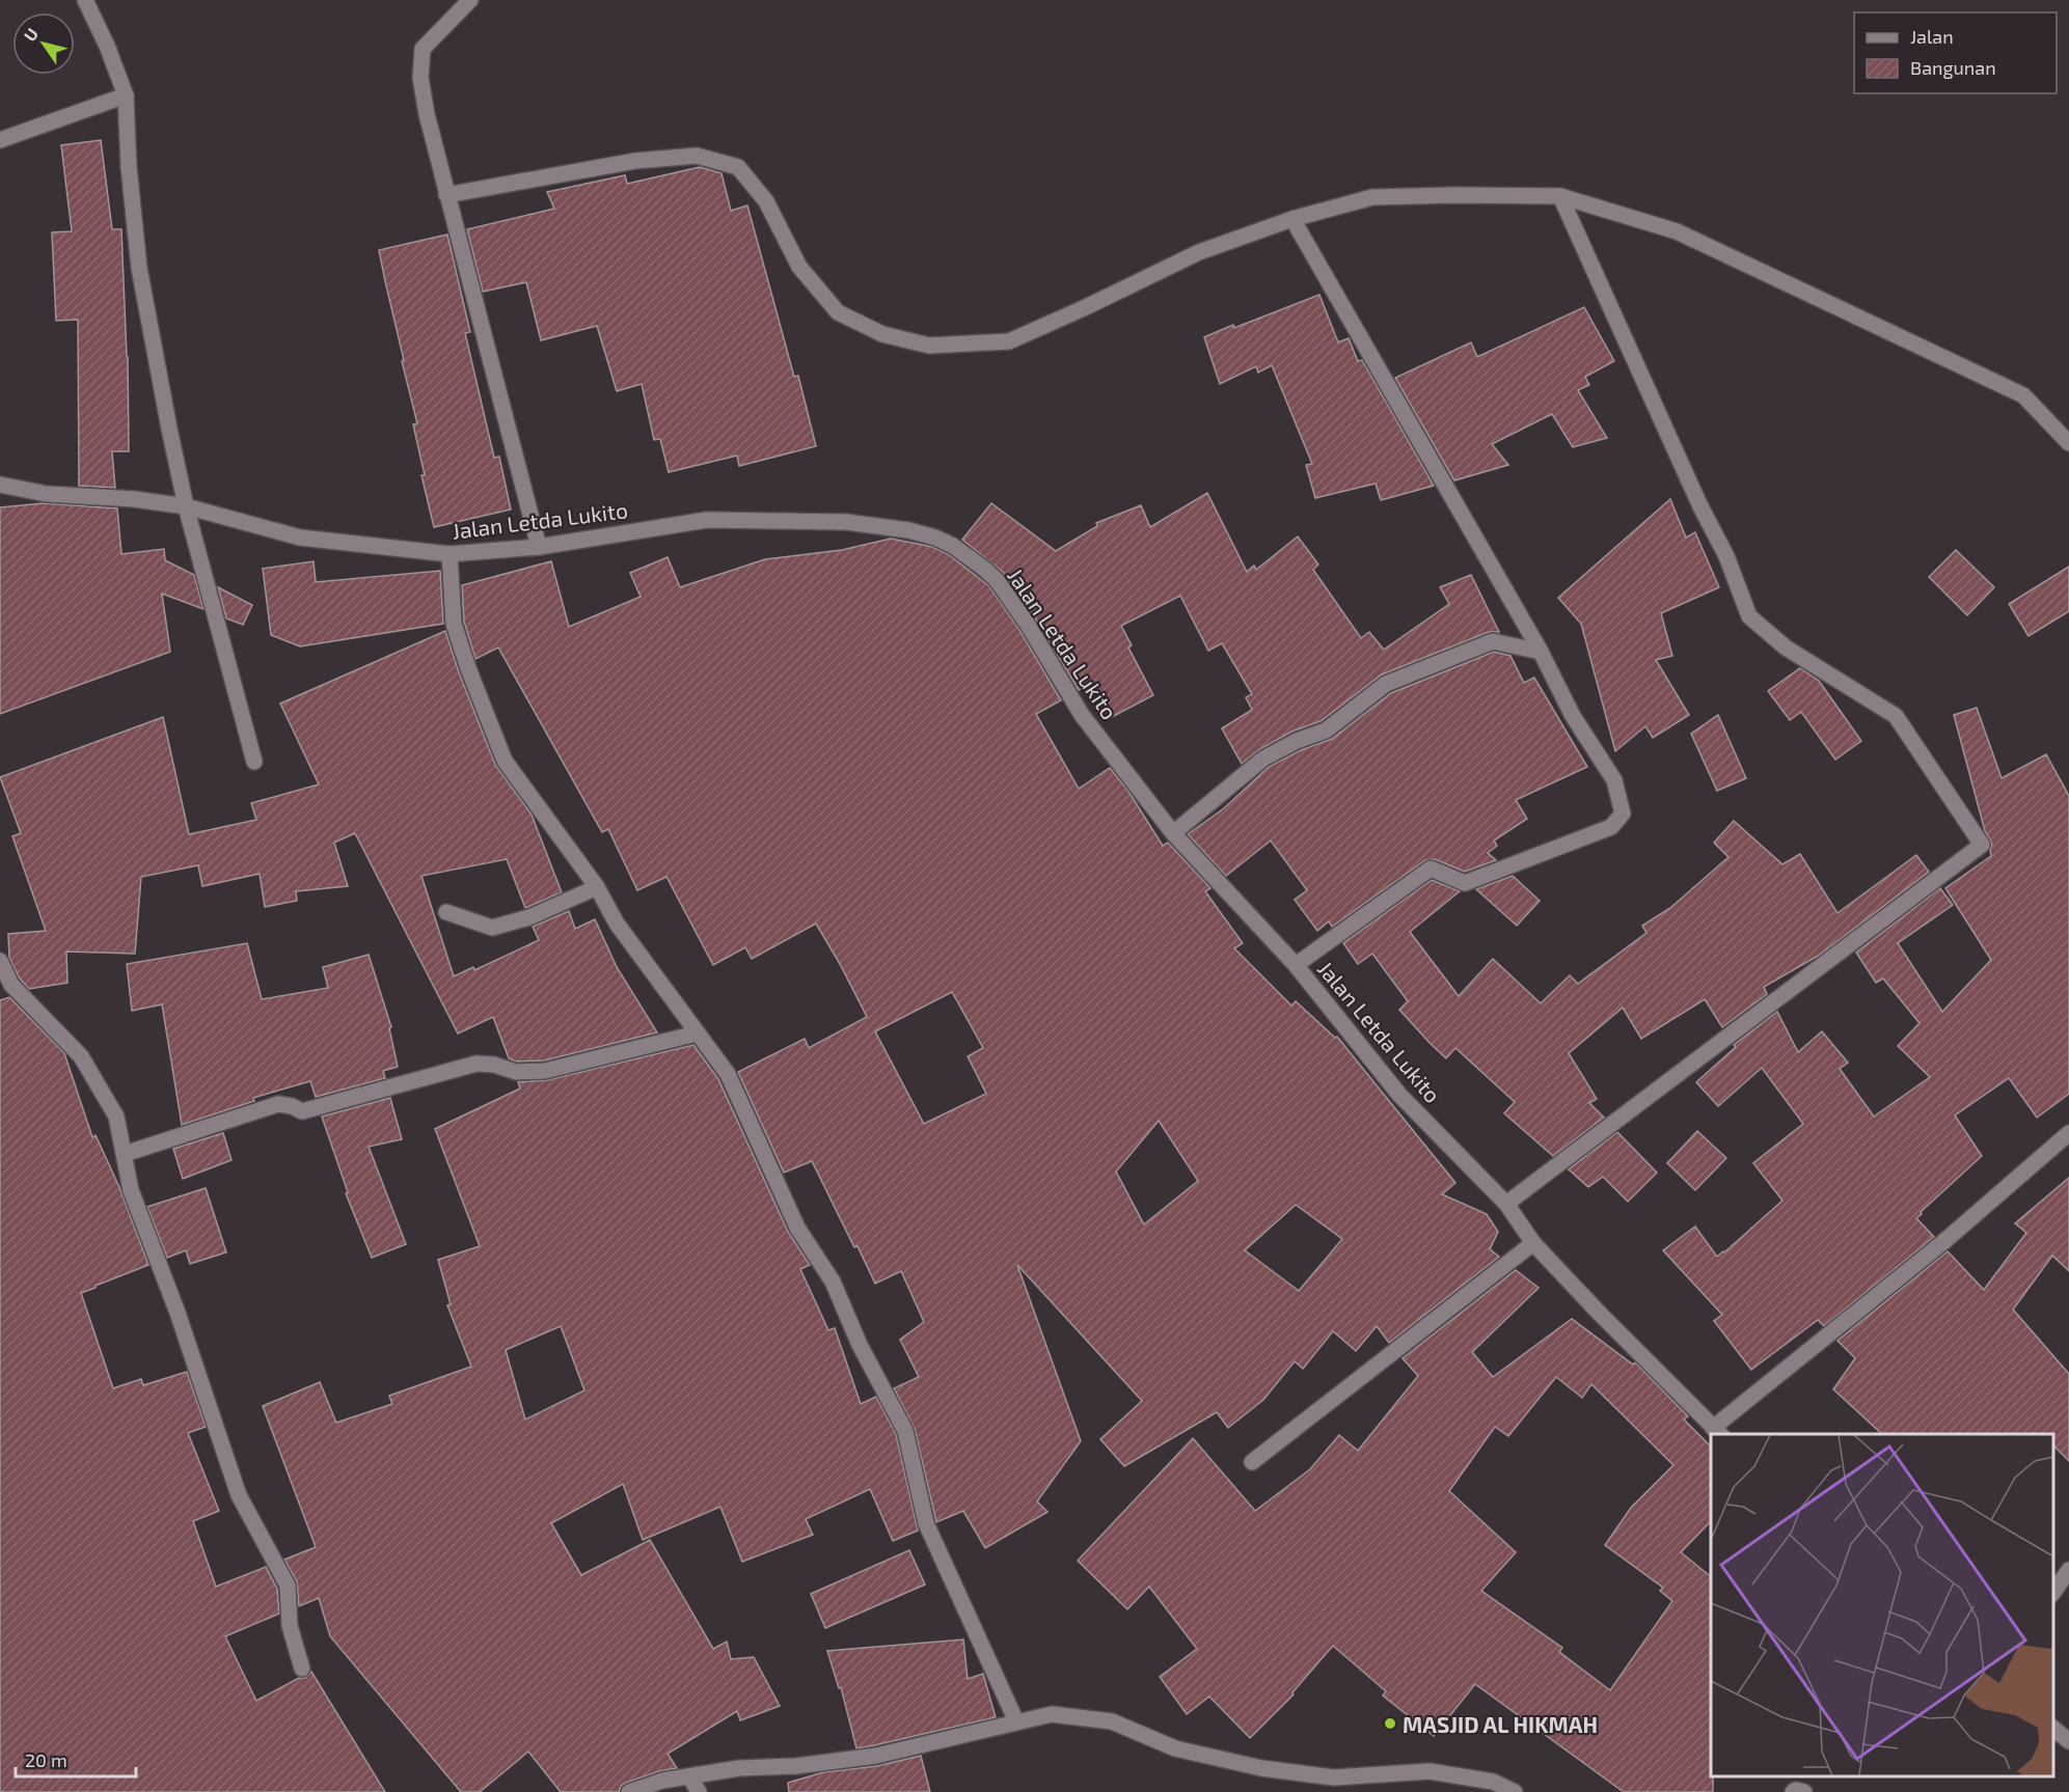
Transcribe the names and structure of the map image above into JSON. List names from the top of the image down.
{
  "streets": {
    "street": ["Jalan Letda Lukito"]
  },
  "places": ["MASJID AL HIKMAH"],
  "legend": ["Jalan", "Bangunan"],
  "scale_bar": "20 m",
  "north": "top left"
}
